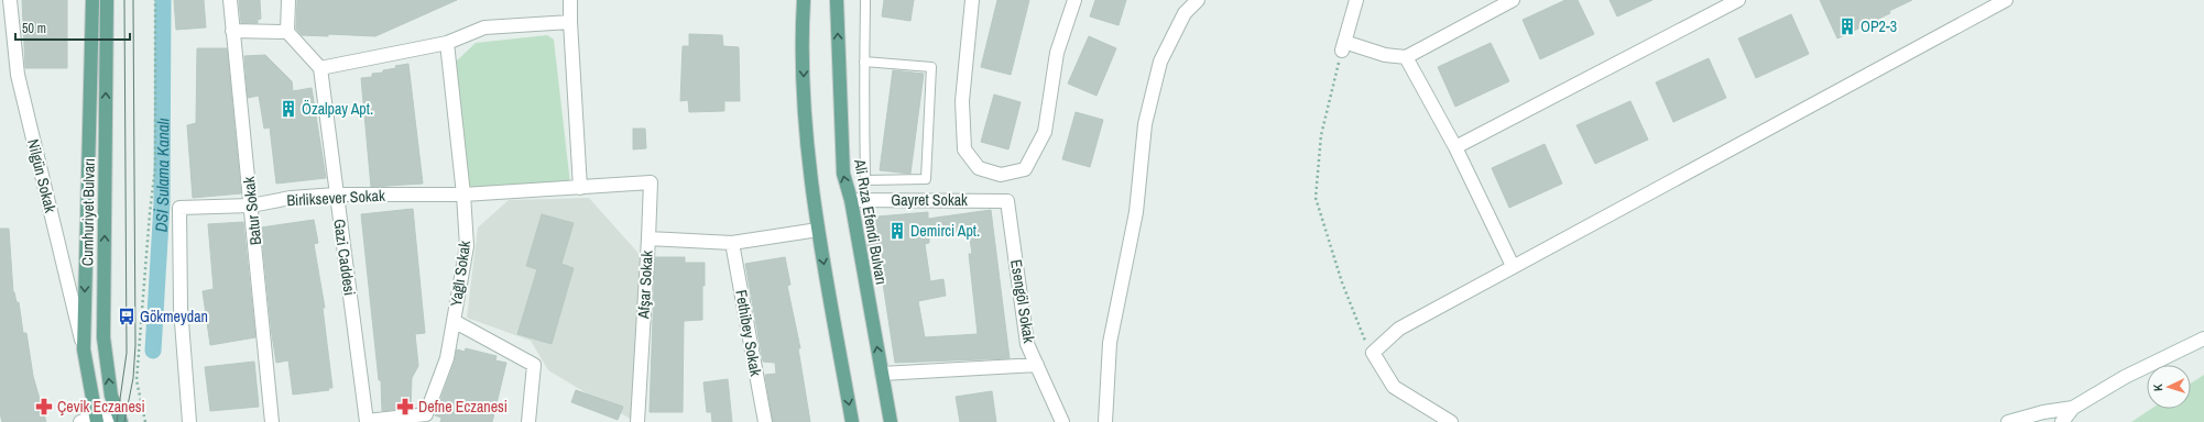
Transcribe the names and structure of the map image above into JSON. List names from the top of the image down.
{
  "streets": {
    "main road": ["Cumhuriyet Bulvarı", "Ali Rıza Efendi Bulvarı"],
    "street": [
      "Nilgün Sokak",
      "Birliksever Sokak",
      "Gayret Sokak",
      "Batur Sokak",
      "Gazi Caddesi",
      "Yağlı Sokak",
      "Afşar Sokak",
      "Esengöl Sokak",
      "Fethibey Sokak"
    ]
  },
  "crossings": [
    ["Nilgün Sokak", "Cumhuriyet Bulvarı"],
    ["Birliksever Sokak", "Batur Sokak"],
    ["Birliksever Sokak", "Gazi Caddesi"],
    ["Birliksever Sokak", "Yağlı Sokak"],
    ["Birliksever Sokak", "Afşar Sokak"],
    ["Gayret Sokak", "Ali Rıza Efendi Bulvarı"],
    ["Gayret Sokak", "Esengöl Sokak"],
    ["Gazi Caddesi", "Yağlı Sokak"],
    ["Afşar Sokak", "Fethibey Sokak"]
  ],
  "water": ["DSİ Sulama Kanalı"],
  "places": {
    "building": ["OP2-3", "Özalpay Apt.", "Demirci Apt."],
    "bus stop": ["Gökmeydan"],
    "pharmacy": ["Çevik Eczanesi", "Defne Eczanesi"]
  },
  "scale_bar": "50 m",
  "north": "left"
}
